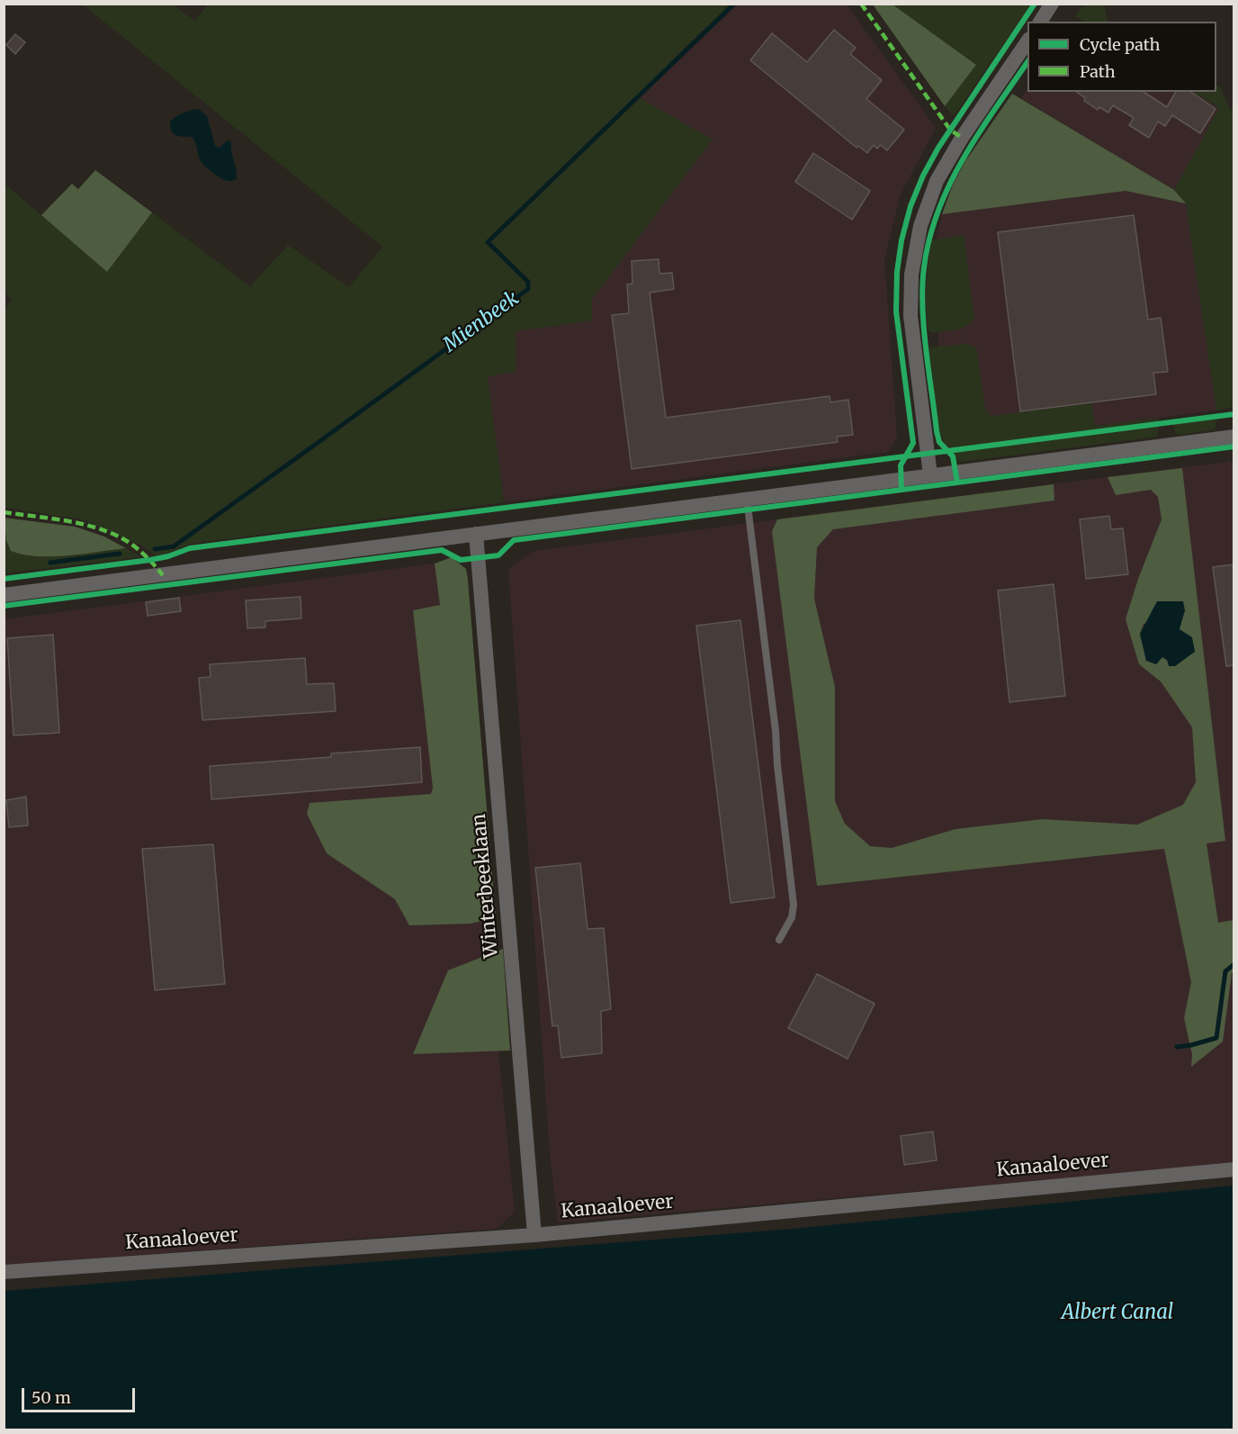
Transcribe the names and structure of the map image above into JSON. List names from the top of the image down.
{
  "streets": {
    "street": ["Winterbeeklaan", "Kanaaloever"]
  },
  "crossings": [
    ["Winterbeeklaan", "Kanaaloever"]
  ],
  "water": ["Mienbeek", "Albert Canal"],
  "legend": ["Cycle path", "Path"],
  "scale_bar": "50 m"
}
